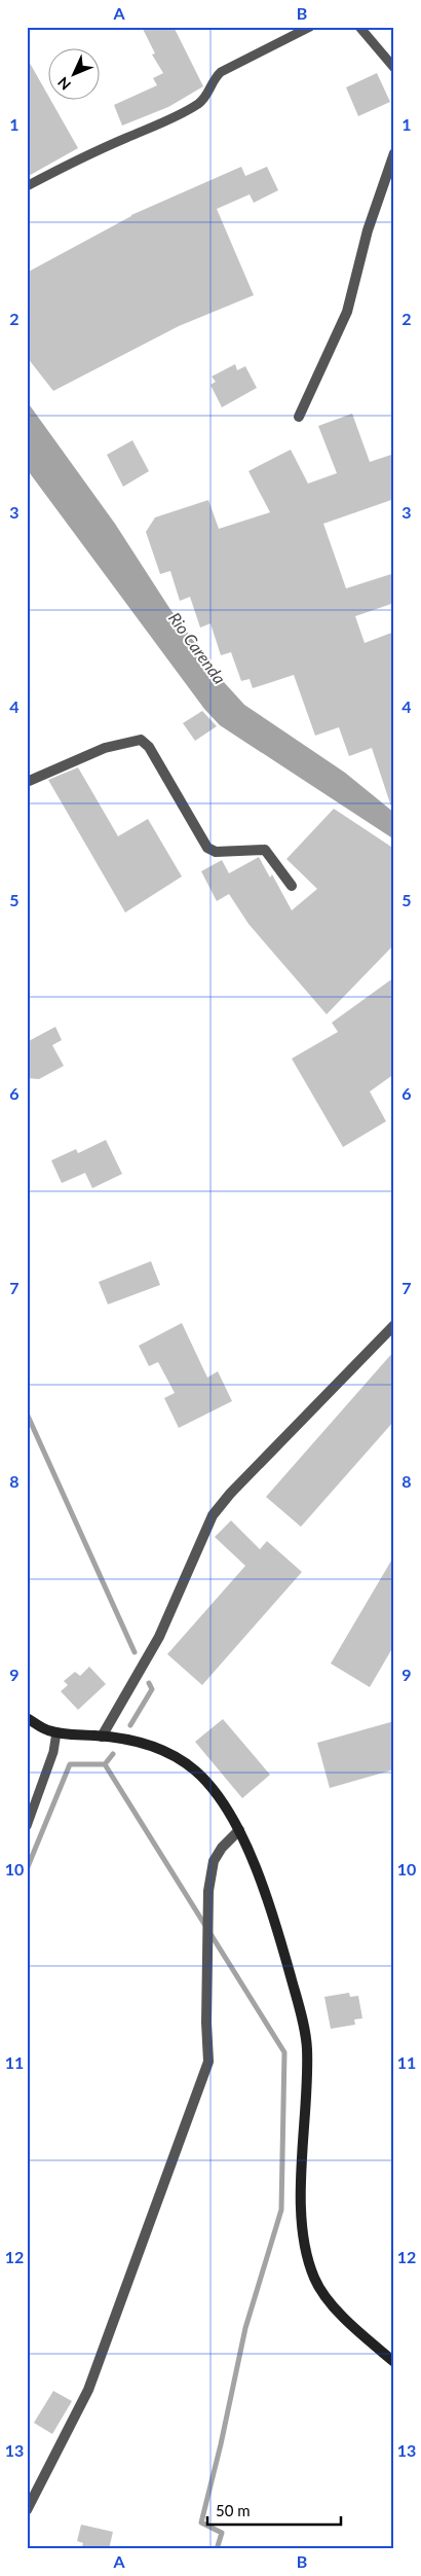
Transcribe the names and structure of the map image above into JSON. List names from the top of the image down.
{
  "water": ["Rio Carenda"],
  "scale_bar": "50 m",
  "north": "bottom left",
  "grid": {
    "columns": ["A", "B"],
    "rows": [
      "1",
      "2",
      "3",
      "4",
      "5",
      "6",
      "7",
      "8",
      "9",
      "10",
      "11",
      "12",
      "13"
    ]
  }
}
